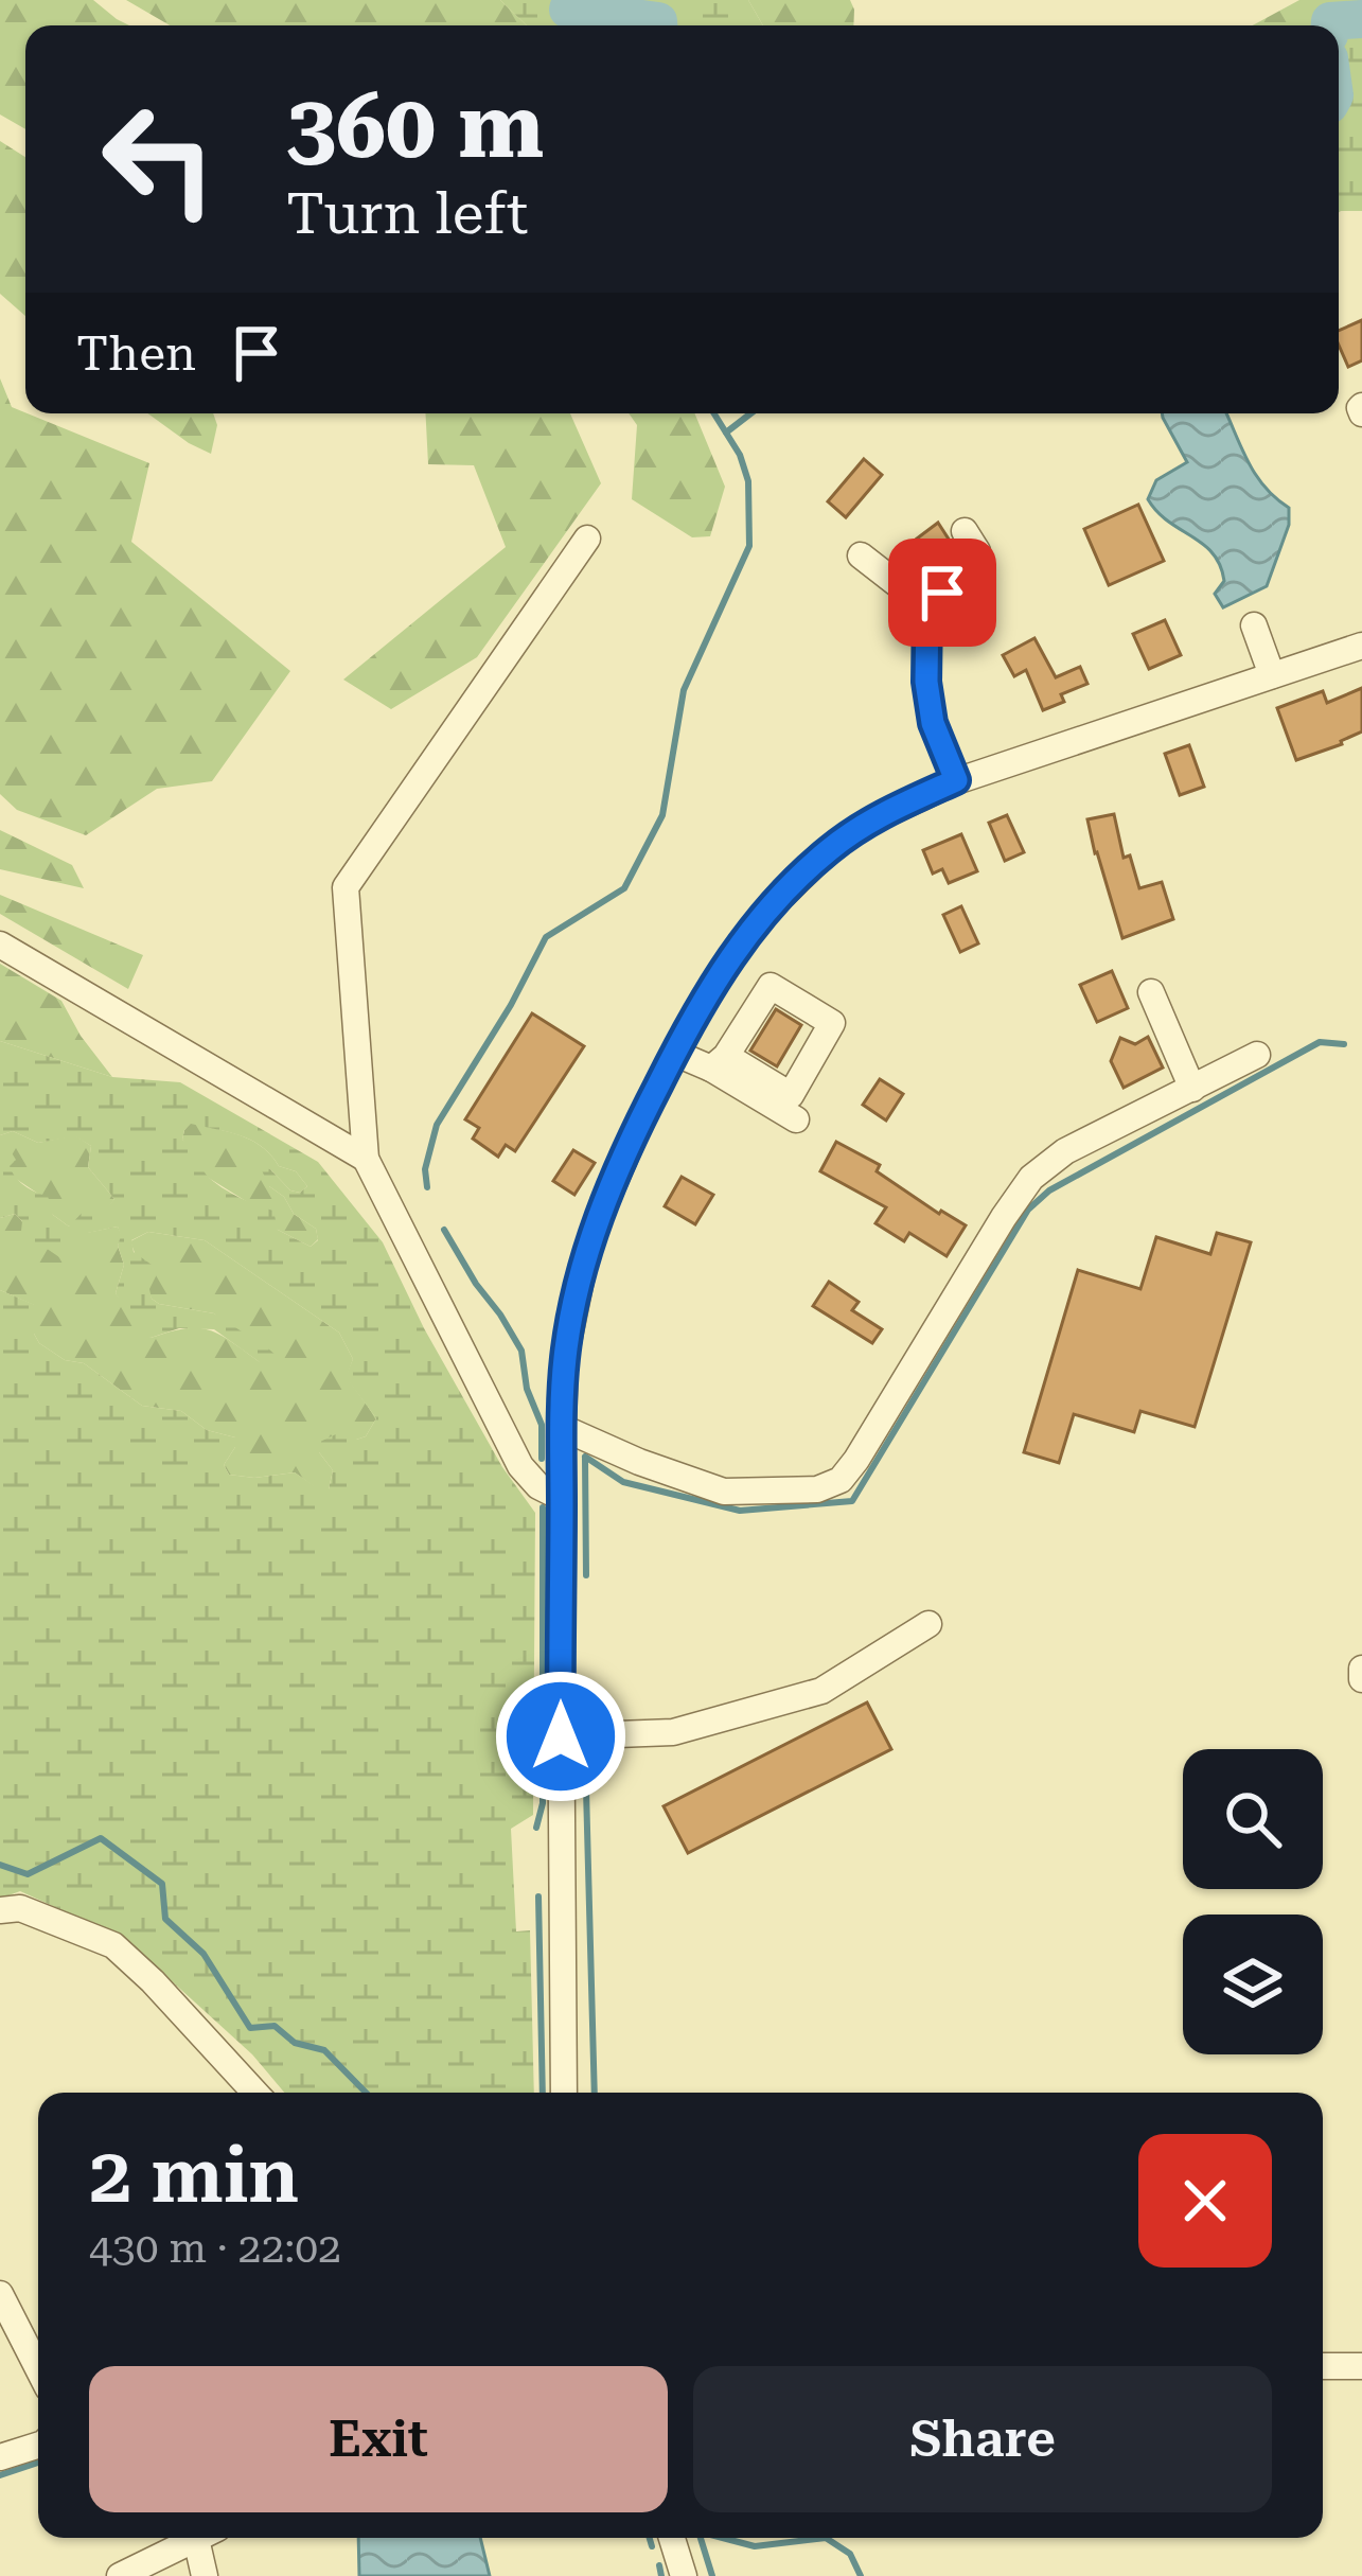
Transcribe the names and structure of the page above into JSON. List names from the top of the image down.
{
  "page": {
    "turn": ["360 m", "Turn left"],
    "then": "Then",
    "heading": ["2 min", "430 m · 22:02"],
    "buttons": ["Exit", "Share"]
  }
}
